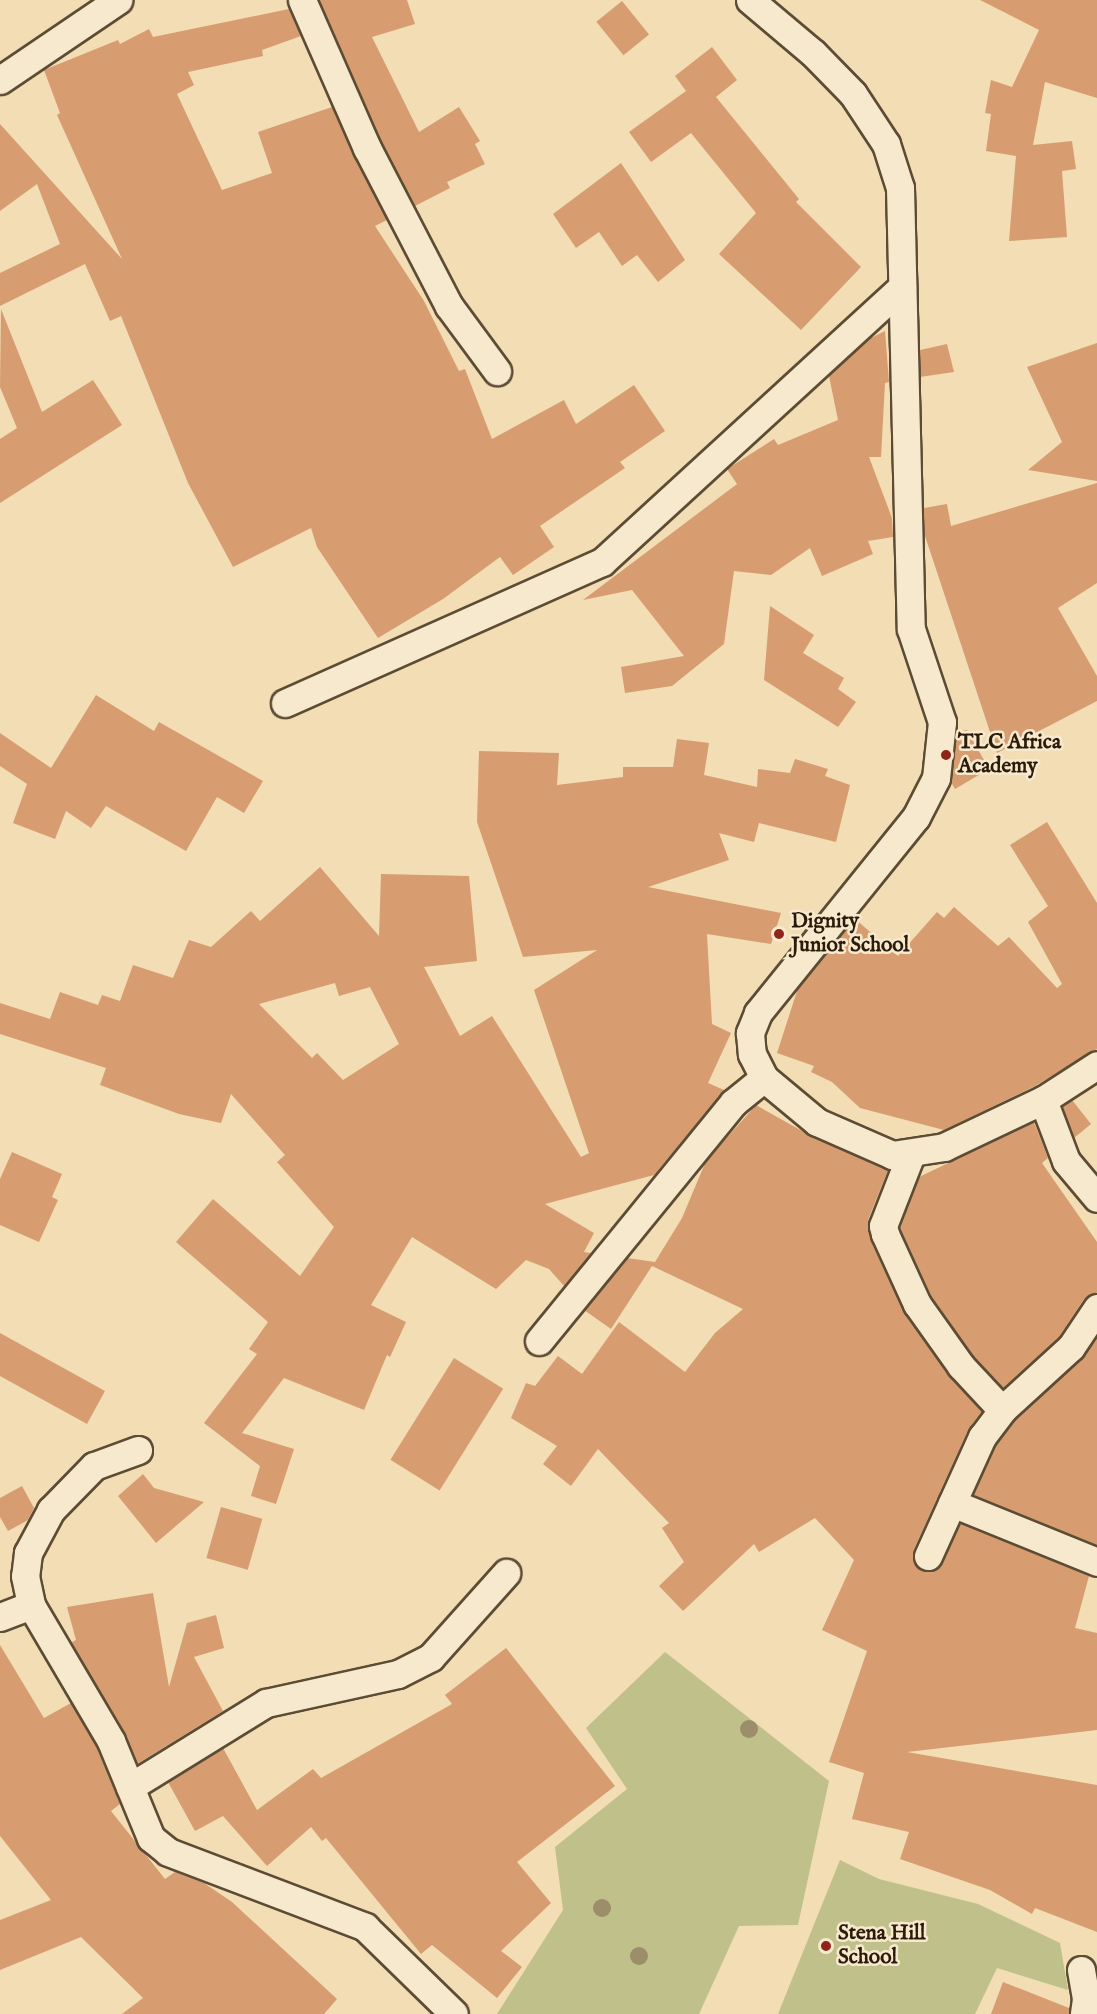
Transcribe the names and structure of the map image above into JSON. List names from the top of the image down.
{
  "places": ["TLC Africa Academy", "Dignity Junior School", "Stena Hill School"]
}
